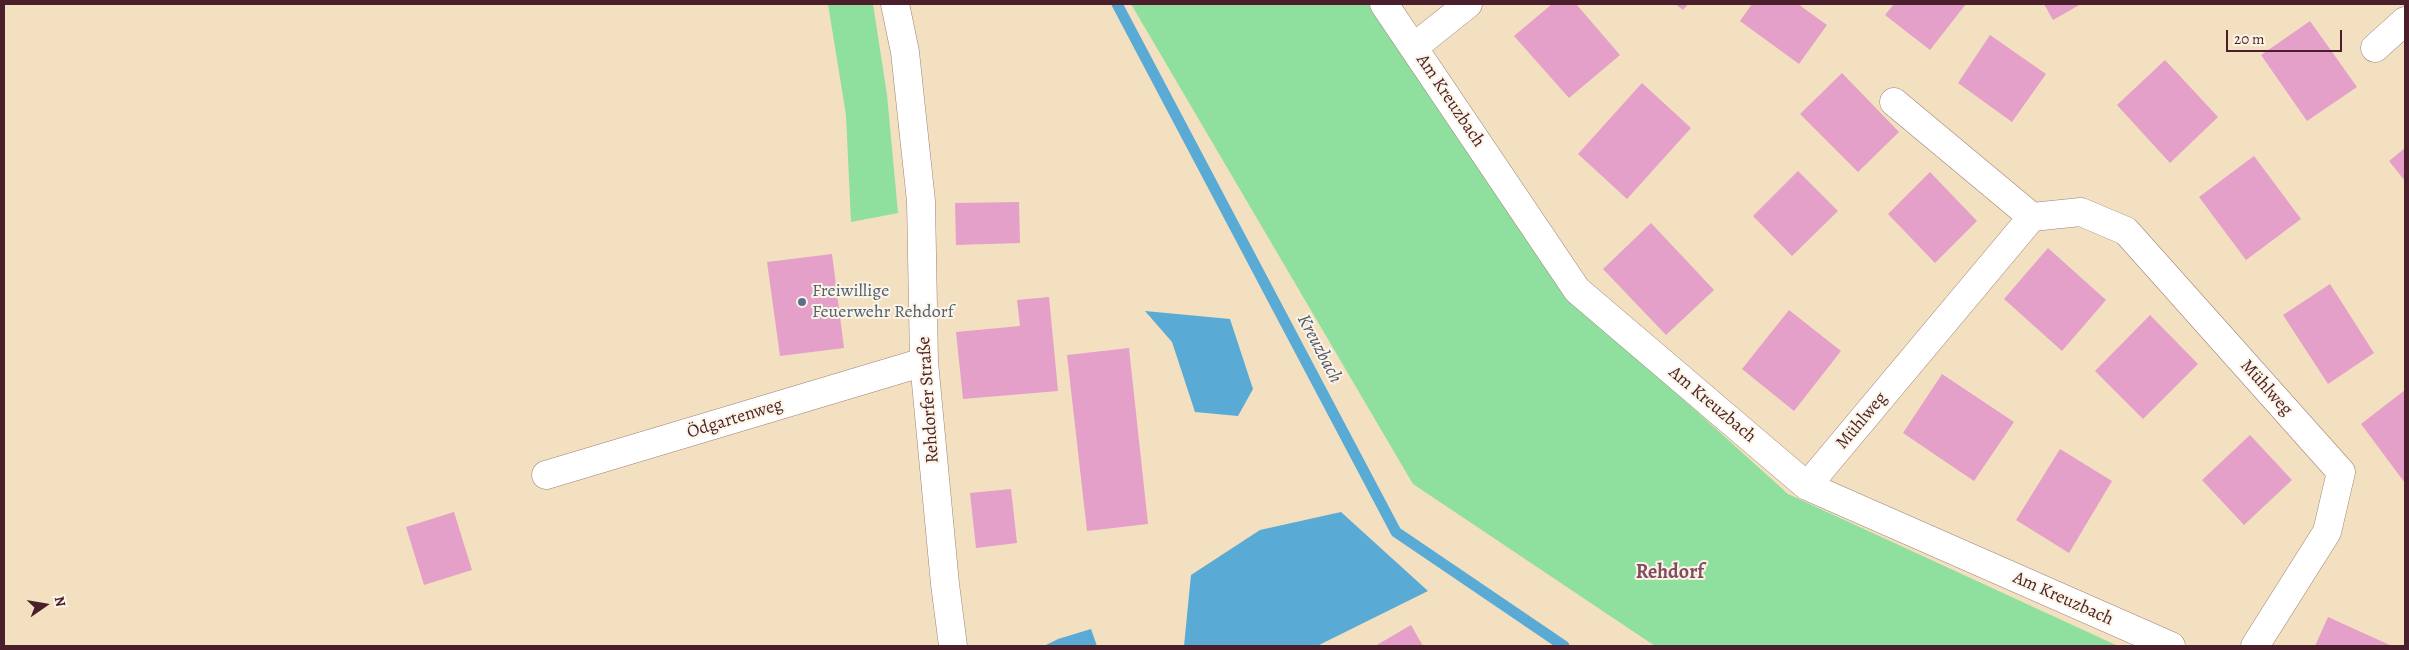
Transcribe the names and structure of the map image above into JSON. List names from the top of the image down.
{
  "streets": {
    "street": [
      "Am Kreuzbach",
      "Mühlweg",
      "Rehdorfer Straße",
      "Ödgartenweg"
    ]
  },
  "crossings": [
    ["Am Kreuzbach", "Mühlweg"],
    ["Rehdorfer Straße", "Ödgartenweg"]
  ],
  "districts": ["Rehdorf"],
  "water": ["Kreuzbach"],
  "places": ["Freiwillige Feuerwehr Rehdorf"],
  "scale_bar": "20 m",
  "north": "right"
}
